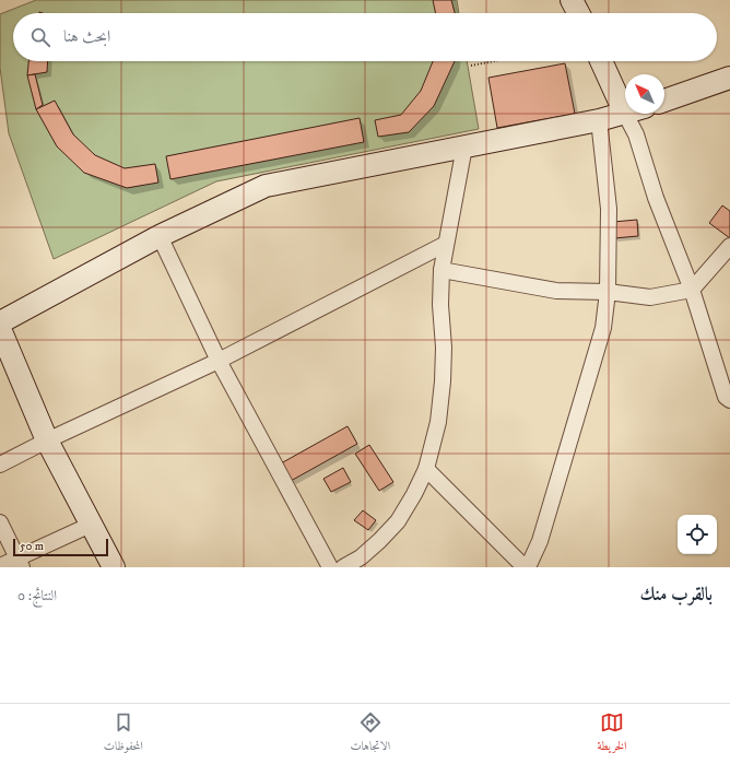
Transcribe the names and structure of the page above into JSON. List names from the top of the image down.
{
  "scale_bar": "50 m",
  "north": "top left",
  "page": {
    "search": "ابحث هنا",
    "scale": "50 m",
    "heading": ["بالقرب منك", "النتائج: 0"],
    "nav": ["الخريطة", "الاتجاهات", "المحفوظات"]
  }
}
